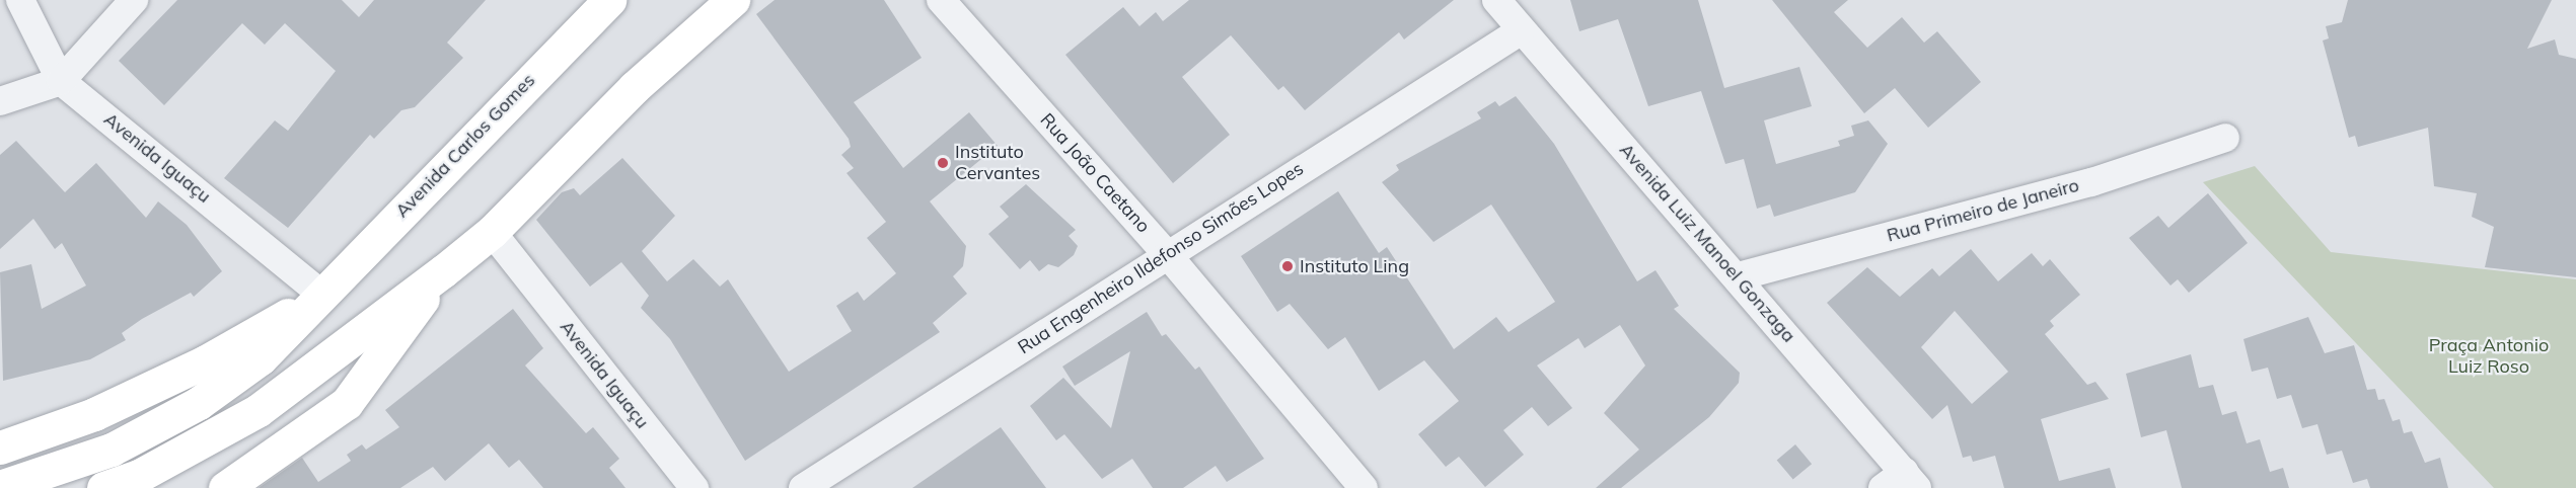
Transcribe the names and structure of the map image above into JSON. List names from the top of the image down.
{
  "streets": {
    "main road": ["Avenida Carlos Gomes"],
    "street": [
      "Avenida Iguaçu",
      "Rua João Caetano",
      "Rua Primeiro de Janeiro",
      "Avenida Luiz Manoel Gonzaga",
      "Rua Engenheiro Ildefonso Simões Lopes"
    ]
  },
  "crossings": [
    ["Avenida Carlos Gomes", "Avenida Iguaçu"],
    ["Rua João Caetano", "Rua Engenheiro Ildefonso Simões Lopes"],
    ["Rua Primeiro de Janeiro", "Avenida Luiz Manoel Gonzaga"],
    ["Avenida Luiz Manoel Gonzaga", "Rua Engenheiro Ildefonso Simões Lopes"]
  ],
  "parks": ["Praça Antonio Luiz Roso"],
  "places": ["Instituto Cervantes", "Instituto Ling"]
}
